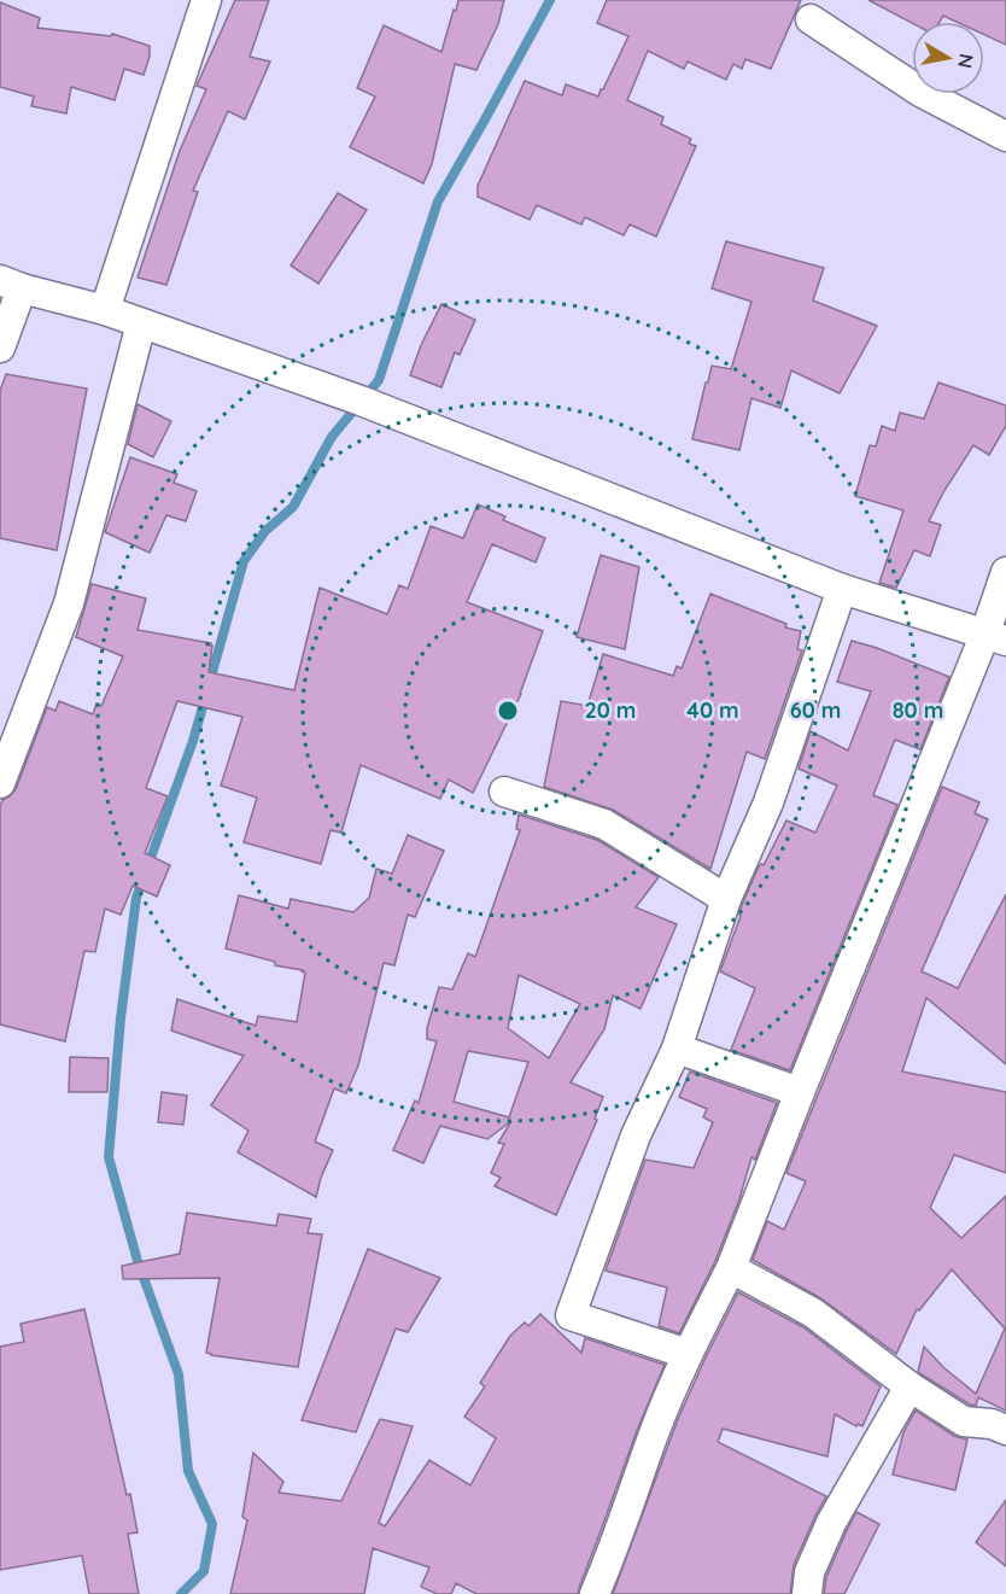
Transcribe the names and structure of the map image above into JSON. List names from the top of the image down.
{
  "north": "right",
  "rings": [
    "20 m",
    "40 m",
    "60 m",
    "80 m"
  ]
}
